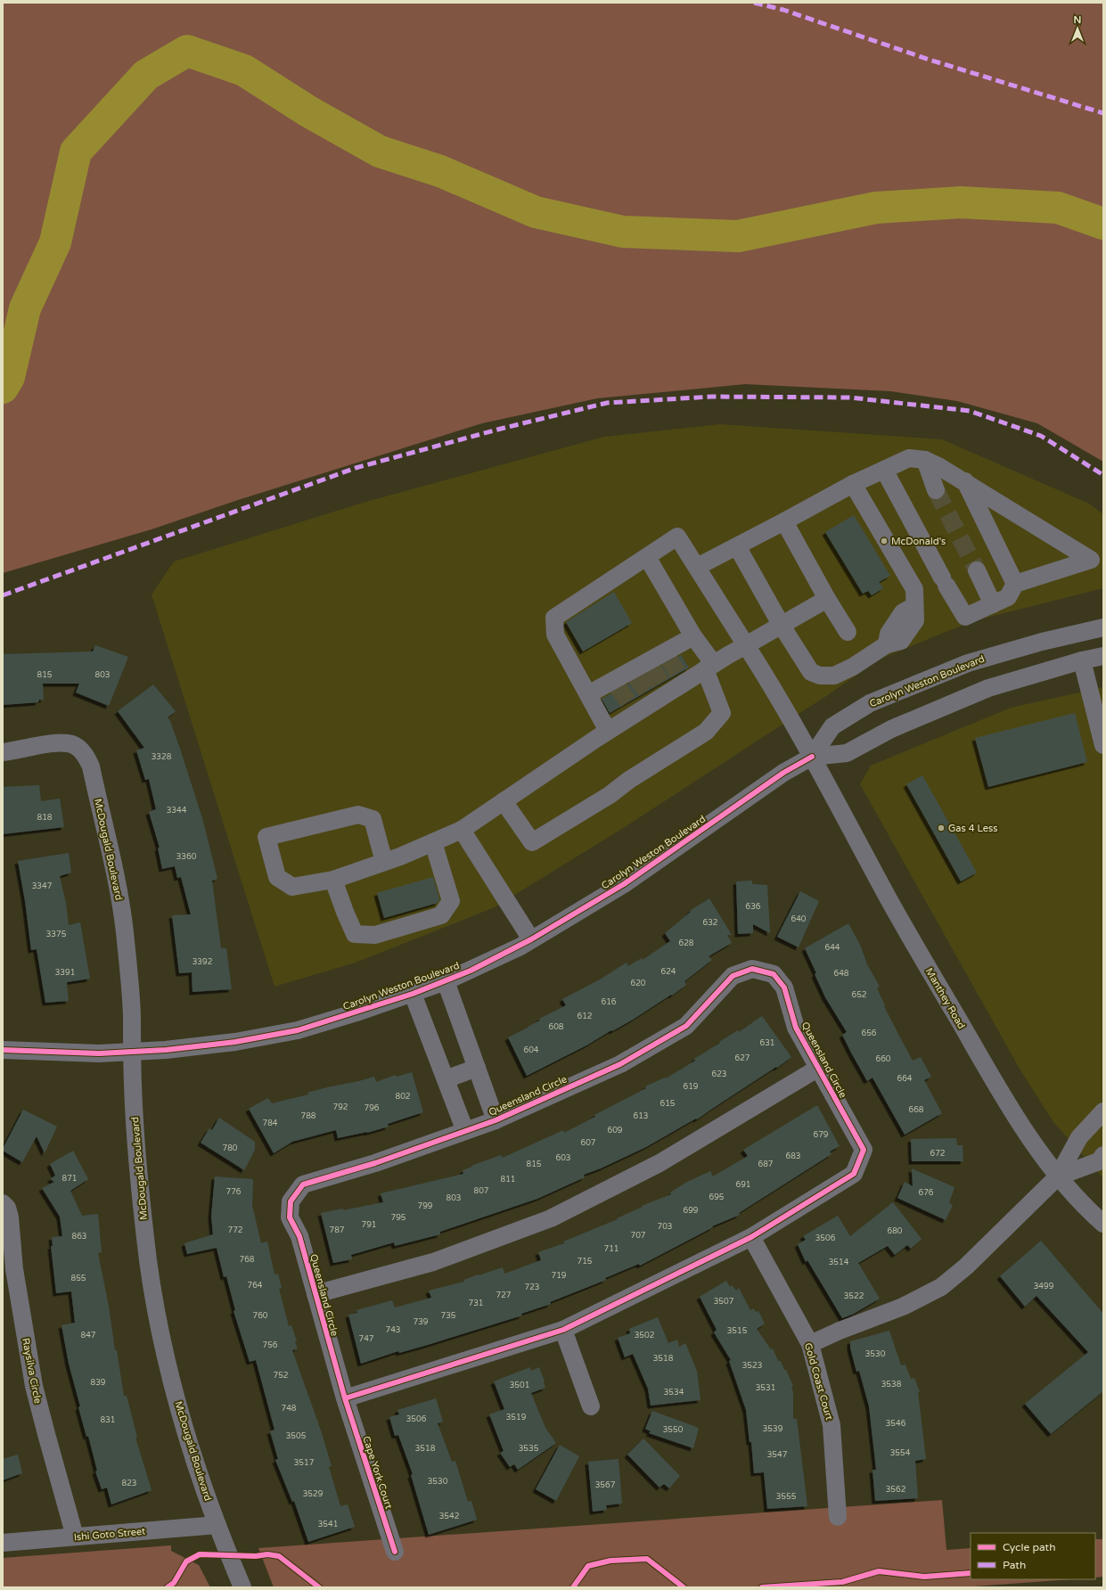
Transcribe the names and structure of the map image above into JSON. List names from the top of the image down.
{
  "streets": {
    "street": [
      "Carolyn Weston Boulevard",
      "McDougald Boulevard",
      "Manthey Road",
      "Queensland Circle",
      "Raysilva Circle",
      "Gold Coast Court",
      "Cape York Court",
      "Ishi Goto Street"
    ]
  },
  "crossings": [
    ["Carolyn Weston Boulevard", "McDougald Boulevard"],
    ["Carolyn Weston Boulevard", "Manthey Road"],
    ["Carolyn Weston Boulevard", "Queensland Circle"],
    ["McDougald Boulevard", "Ishi Goto Street"],
    ["Queensland Circle", "Gold Coast Court"],
    ["Queensland Circle", "Cape York Court"],
    ["Raysilva Circle", "Ishi Goto Street"]
  ],
  "places": ["McDonald's", "Gas 4 Less"],
  "house_numbers": [
    "815",
    "803",
    "3328",
    "3344",
    "818",
    "3360",
    "3347",
    "636",
    "640",
    "632",
    "3375",
    "628",
    "644",
    "3392",
    "624",
    "3391",
    "648",
    "620",
    "652",
    "616",
    "612",
    "608",
    "656",
    "631",
    "604",
    "627",
    "660",
    "623",
    "664",
    "619",
    "802",
    "615",
    "792",
    "796",
    "668",
    "788",
    "613",
    "784",
    "609",
    "679",
    "607",
    "780",
    "672",
    "683",
    "603",
    "815",
    "687",
    "871",
    "811",
    "691",
    "807",
    "776",
    "676",
    "695",
    "803",
    "799",
    "699",
    "795",
    "791",
    "703",
    "772",
    "787",
    "680",
    "707",
    "863",
    "3506",
    "711",
    "768",
    "715",
    "3514",
    "719",
    "855",
    "764",
    "3499",
    "723",
    "727",
    "3522",
    "3507",
    "731",
    "760",
    "735",
    "739",
    "743",
    "3515",
    "847",
    "3502",
    "747",
    "756",
    "3530",
    "3518",
    "3523",
    "752",
    "839",
    "3538",
    "3501",
    "3531",
    "3534",
    "748",
    "3519",
    "3506",
    "831",
    "3546",
    "3539",
    "3550",
    "3505",
    "3518",
    "3535",
    "3554",
    "3547",
    "3517",
    "3530",
    "823",
    "3567",
    "3562",
    "3529",
    "3555",
    "3542",
    "3541"
  ],
  "legend": ["Cycle path", "Path"],
  "north": "top"
}
